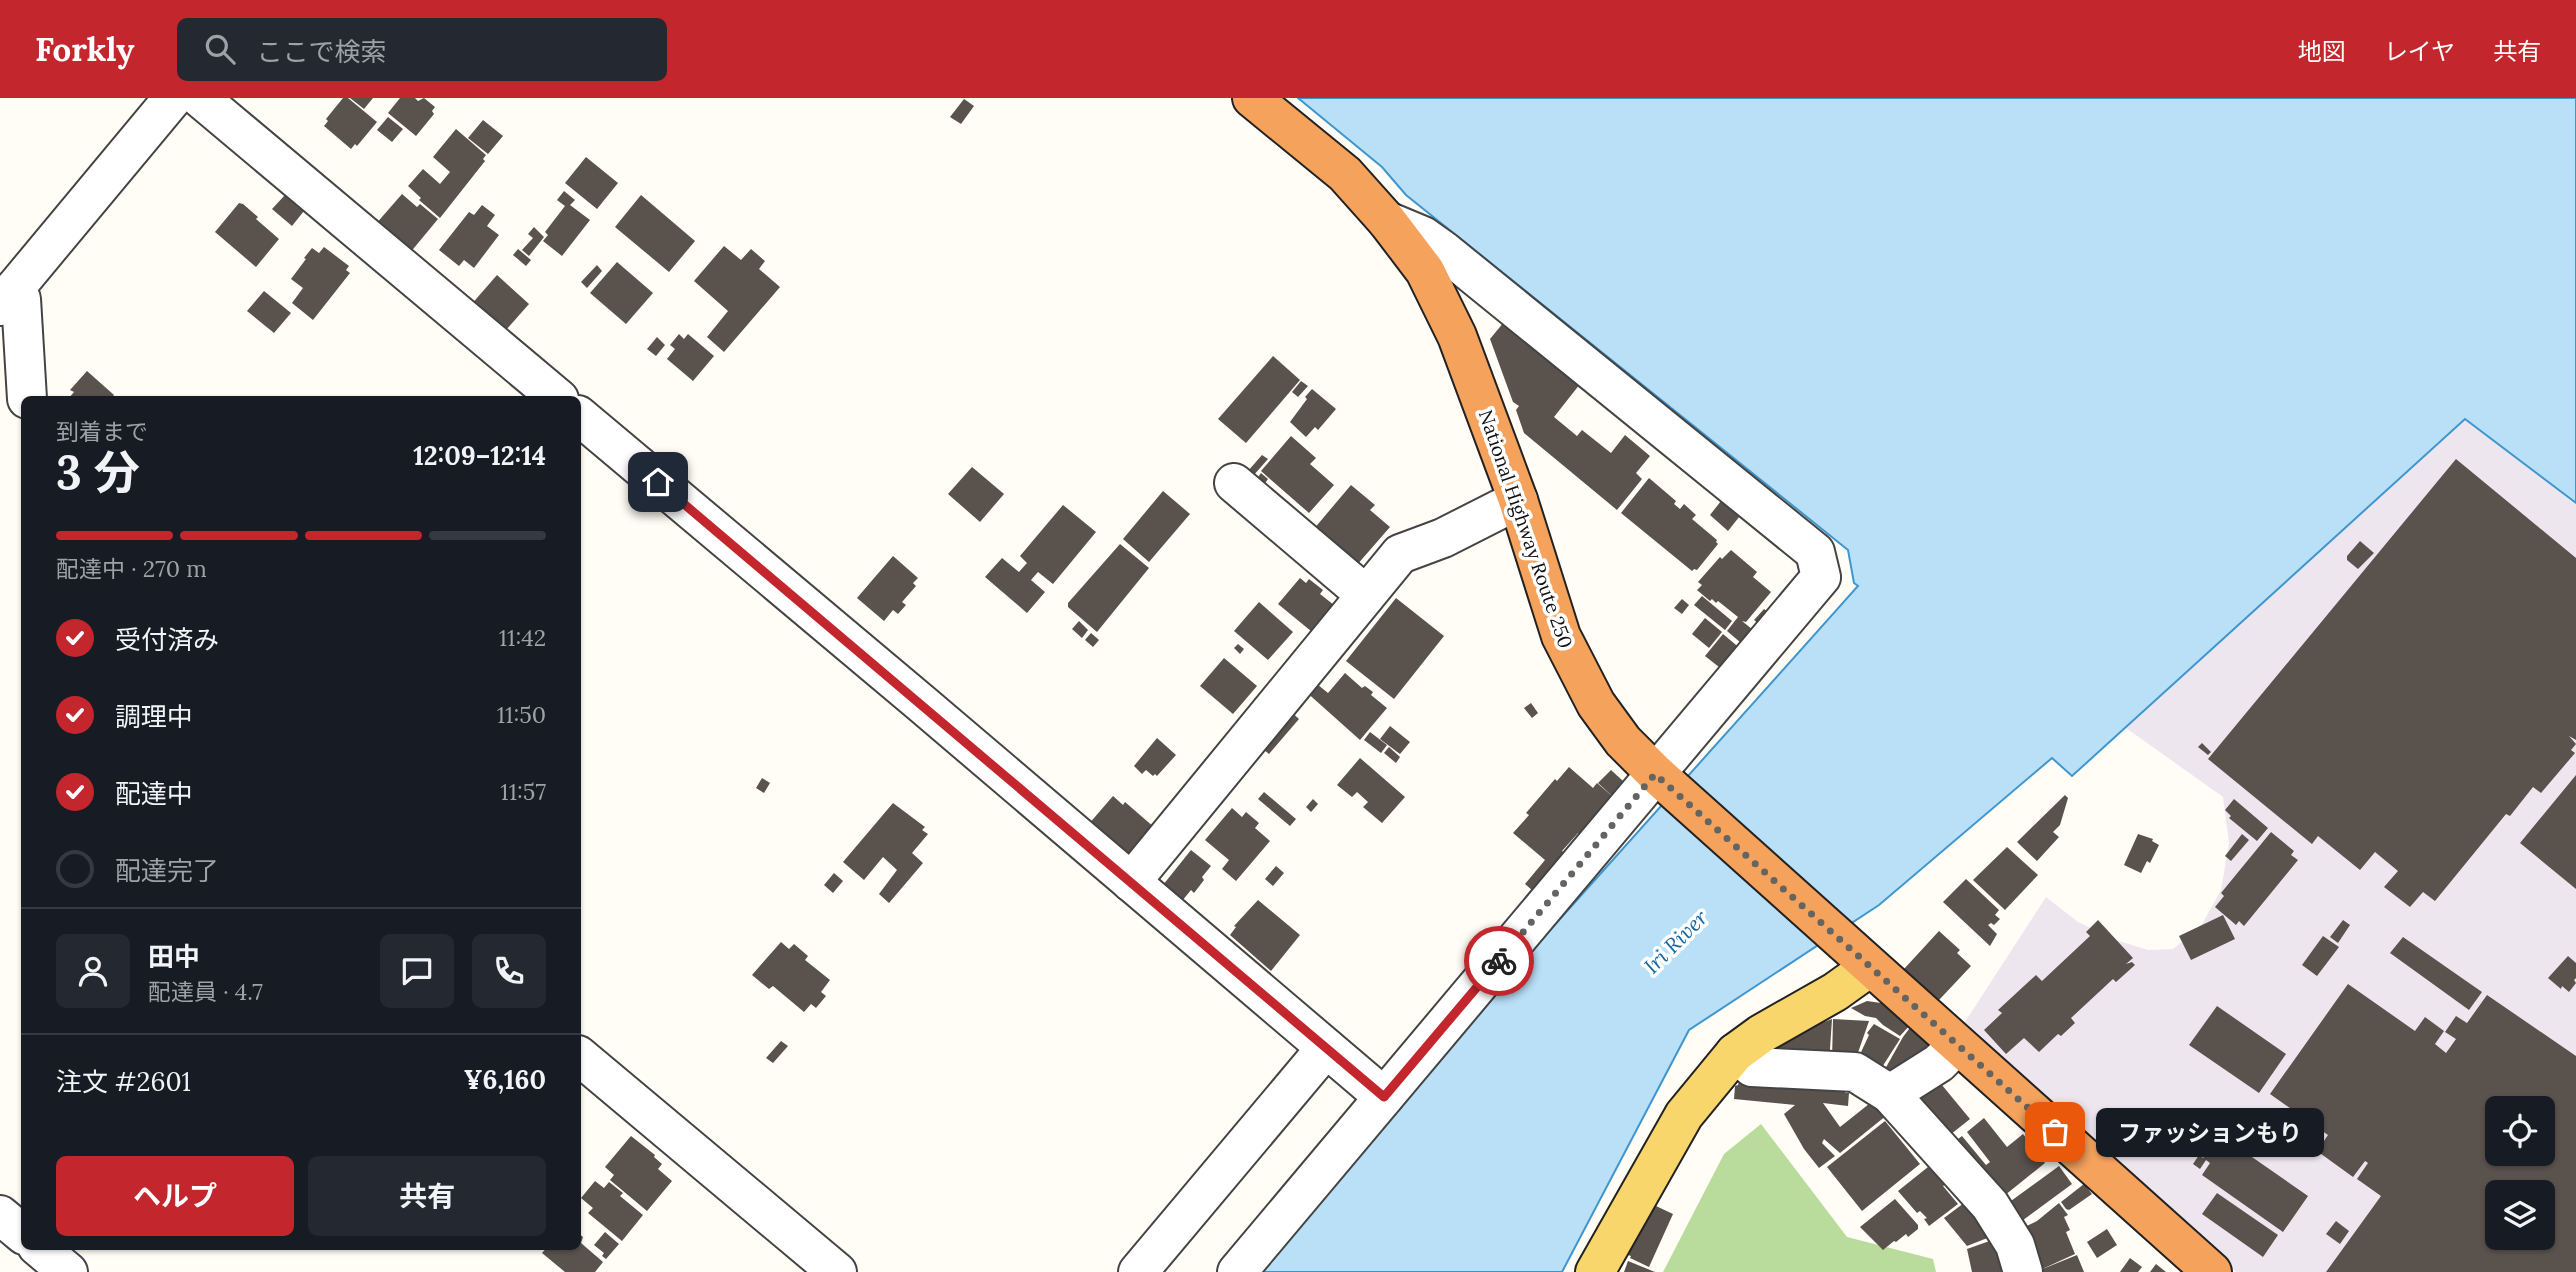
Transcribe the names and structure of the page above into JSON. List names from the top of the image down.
{
  "streets": {
    "highway": ["National Highway Route 250"]
  },
  "water": ["Iri River"],
  "places": ["ファッションもり"],
  "page": {
    "header": "Forkly",
    "search": "ここで検索",
    "nav": ["地図", "レイヤ", "共有"],
    "heading": ["3 分", "到着まで", "12:09–12:14"],
    "panel": [
      "田中",
      "配達員 · 4.7",
      "注文 #2601",
      "¥6,160"
    ],
    "bar": "配達中 · 270 m",
    "list": [
      ["受付済み", "11:42"],
      ["調理中", "11:50"],
      ["配達中", "11:57"],
      "配達完了"
    ],
    "bubble": "ファッションもり",
    "buttons": ["ヘルプ", "共有"]
  }
}
